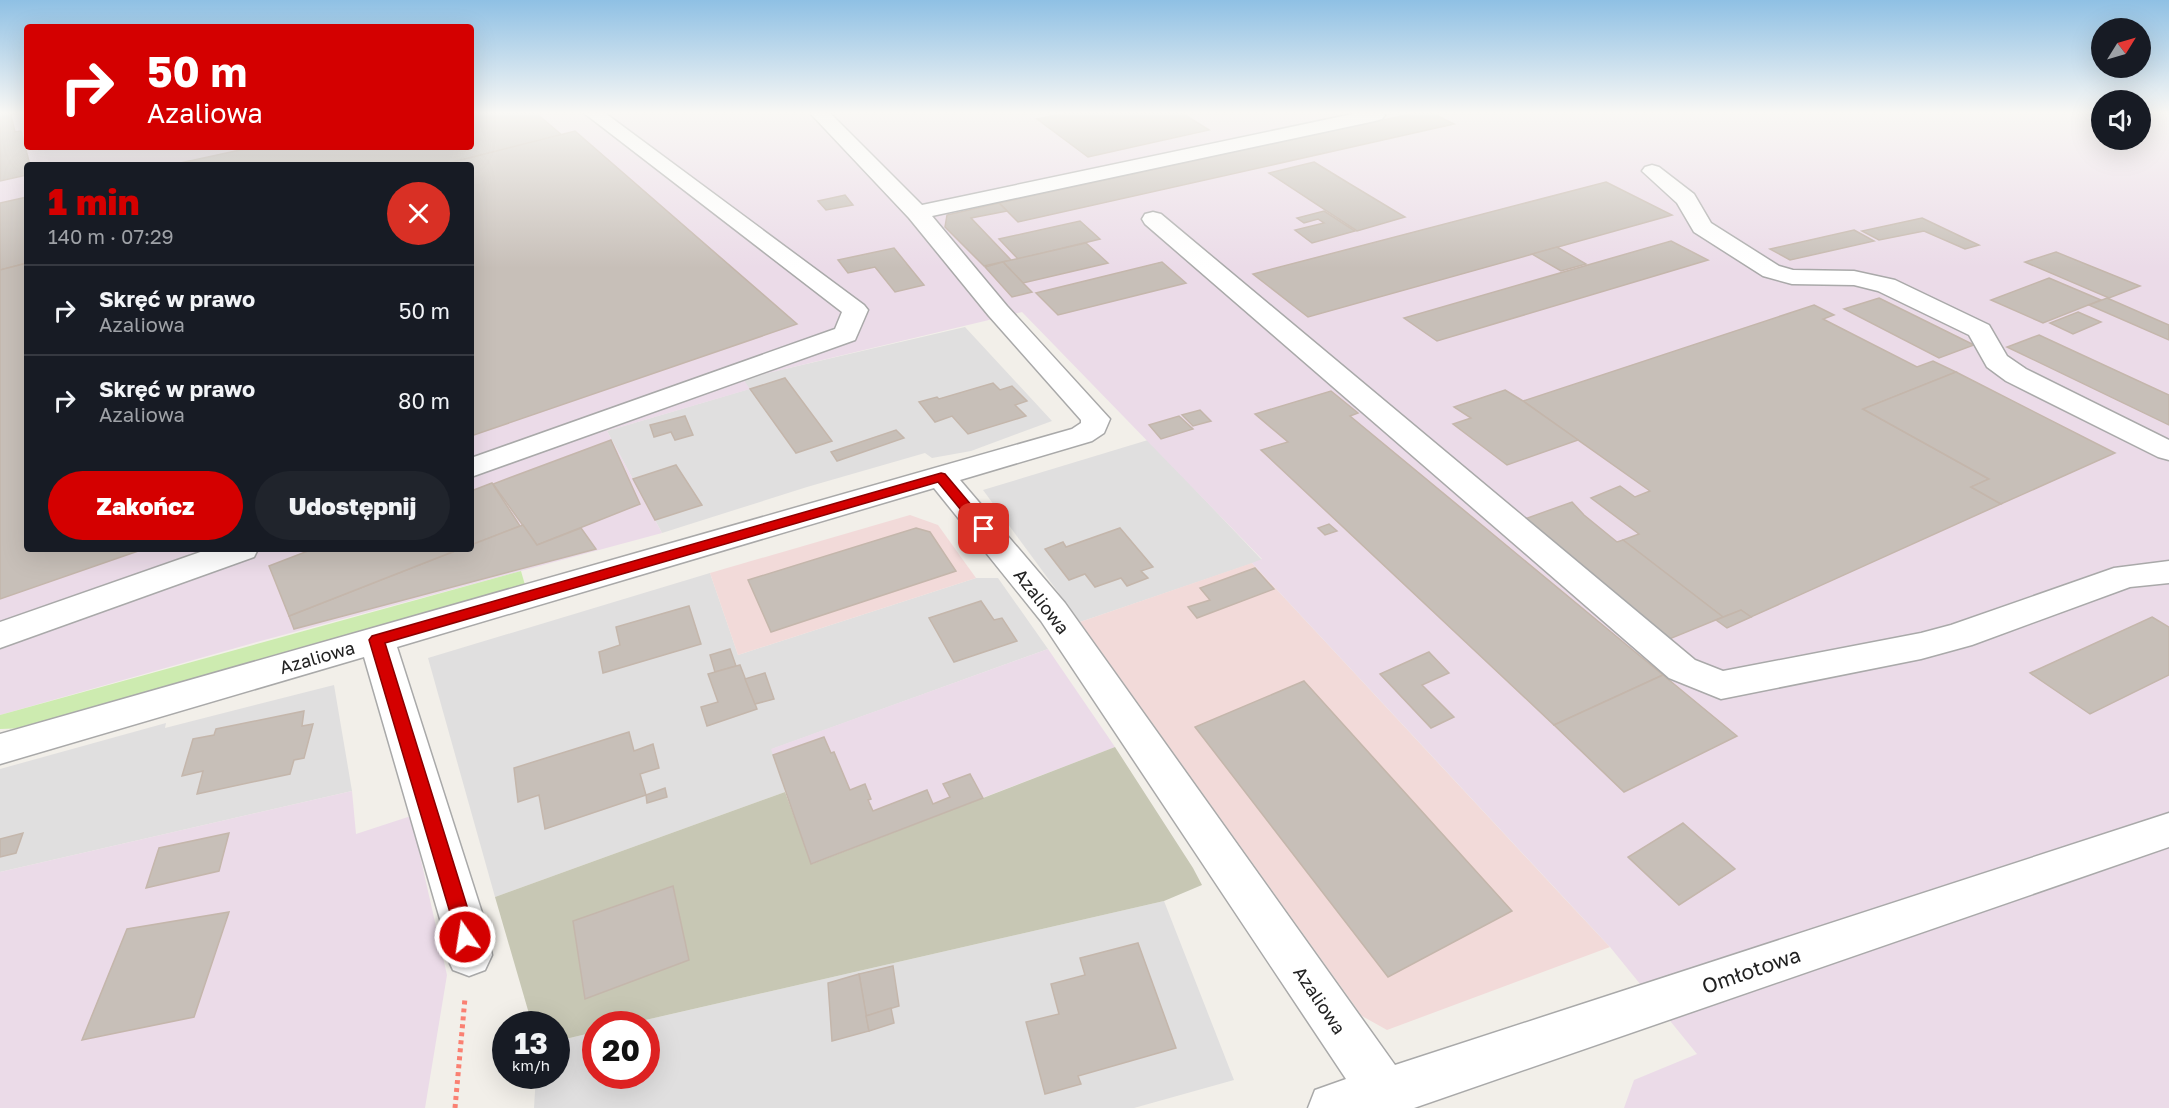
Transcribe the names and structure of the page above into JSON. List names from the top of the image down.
{
  "streets": {
    "street": ["Azaliowa", "Omłotowa"]
  },
  "crossings": [
    ["Azaliowa", "Omłotowa"]
  ],
  "north": "top right",
  "page": {
    "turn": ["50 m", "Azaliowa"],
    "heading": ["1 min", "140 m · 07:29"],
    "list": [
      {
        "name": "Skręć w prawo",
        "note": "Azaliowa",
        "value": "50 m"
      },
      {
        "name": "Skręć w prawo",
        "note": "Azaliowa",
        "value": "80 m"
      }
    ],
    "buttons": ["Zakończ", "Udostępnij"],
    "speed": "13 km/h",
    "limit": "20"
  }
}
